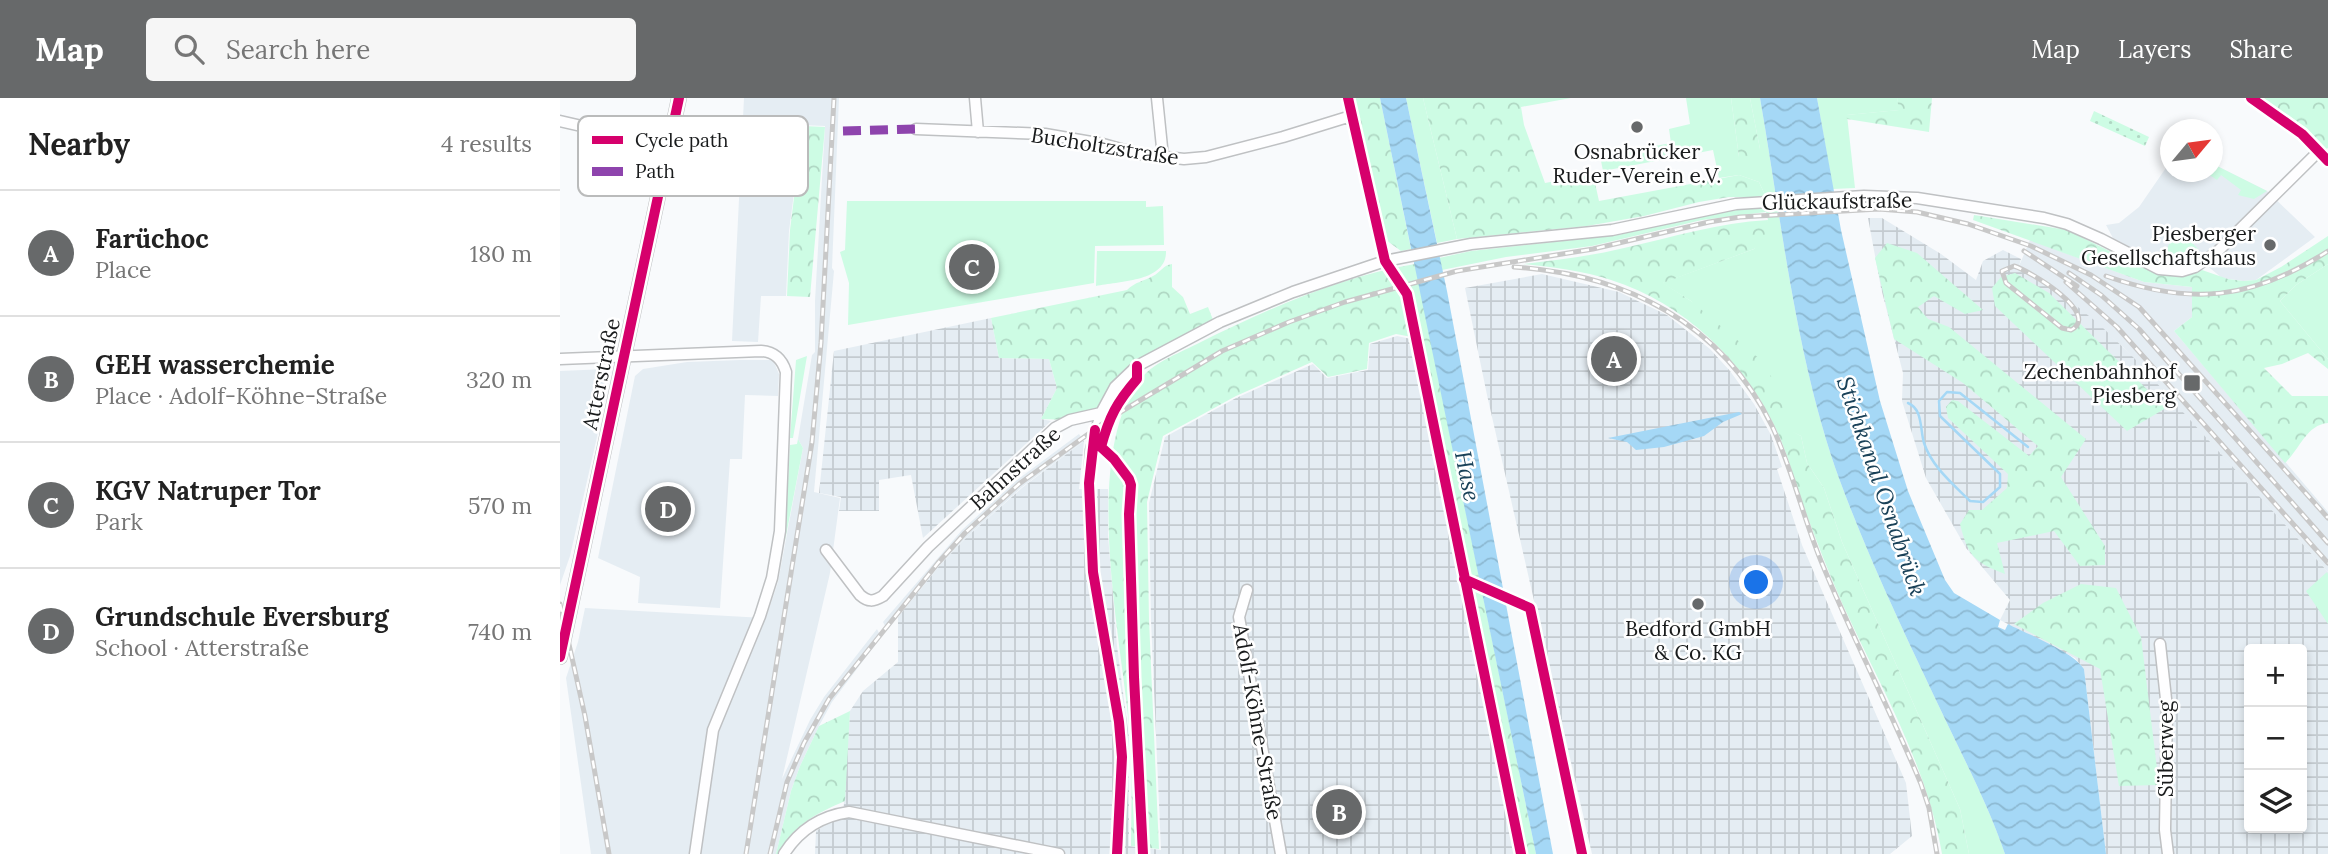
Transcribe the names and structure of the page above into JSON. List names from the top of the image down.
{
  "streets": {
    "street": [
      "Bucholtzstraße",
      "Glückaufstraße",
      "Atterstraße",
      "Bahnstraße",
      "Adolf-Köhne-Straße",
      "Süberweg"
    ]
  },
  "water": ["Hase", "Stichkanal Osnabrück"],
  "places": {
    "other": ["Osnabrücker Ruder-Verein e.V.", "Piesberger Gesellschaftshaus", "Bedford GmbH & Co. KG"],
    "transit": ["Zechenbahnhof Piesberg"]
  },
  "legend": ["Cycle path", "Path"],
  "north": "top right",
  "page": {
    "header": "Map",
    "search": "Search here",
    "nav": ["Map", "Layers", "Share"],
    "heading": ["Nearby", "4 results"],
    "list": [
      {
        "mark": "A",
        "name": "Farüchoc",
        "note": "Place",
        "value": "180 m"
      },
      {
        "mark": "B",
        "name": "GEH wasserchemie",
        "note": "Place · Adolf-Köhne-Straße",
        "value": "320 m"
      },
      {
        "mark": "C",
        "name": "KGV Natruper Tor",
        "note": "Park",
        "value": "570 m"
      },
      {
        "mark": "D",
        "name": "Grundschule Eversburg",
        "note": "School · Atterstraße",
        "value": "740 m"
      }
    ],
    "pins": [
      "C",
      "A",
      "D",
      "B"
    ],
    "map_buttons": ["+", "−"]
  }
}
